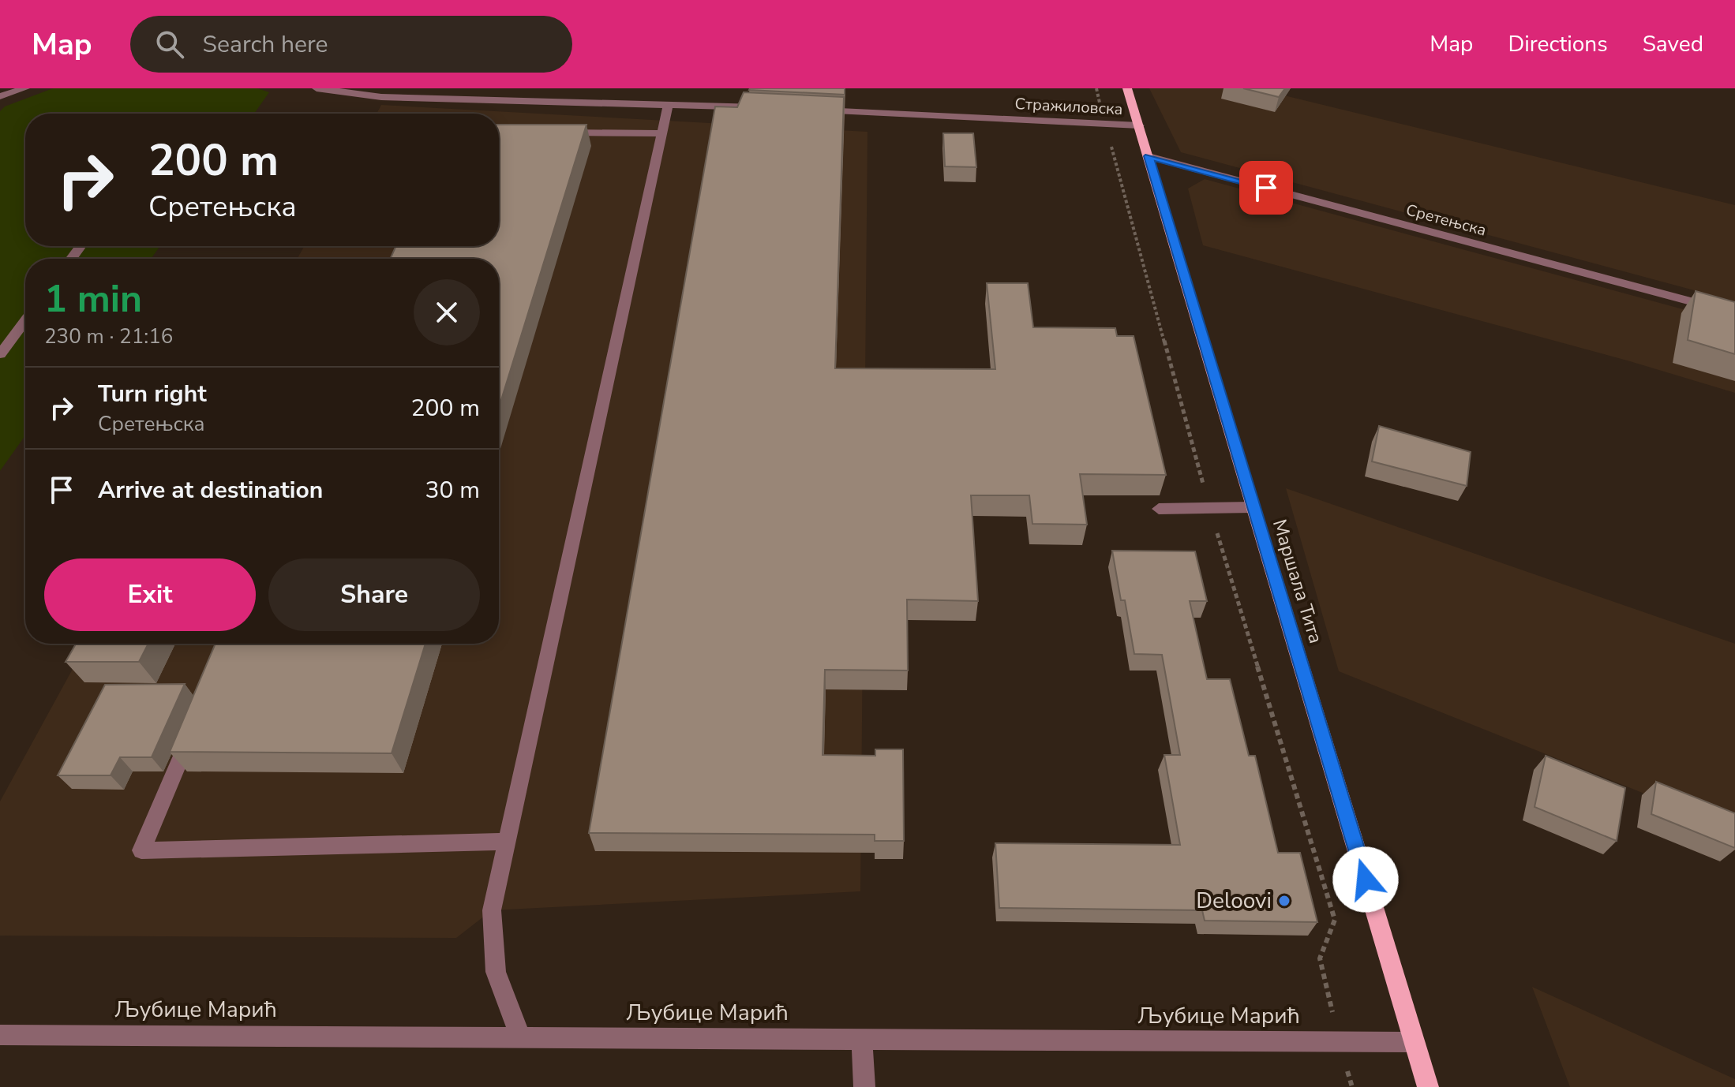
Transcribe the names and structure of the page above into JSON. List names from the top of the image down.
{
  "streets": {
    "main road": ["Маршала Тита"],
    "street": ["Стражиловска", "Сретењска", "Љубице Марић"]
  },
  "crossings": [
    ["Стражиловска", "Маршала Тита"],
    ["Сретењска", "Маршала Тита"],
    ["Маршала Тита", "Љубице Марић"]
  ],
  "places": ["Deloovi"],
  "page": {
    "header": "Map",
    "search": "Search here",
    "nav": ["Map", "Directions", "Saved"],
    "turn": ["200 m", "Сретењска"],
    "heading": ["1 min", "230 m · 21:16"],
    "list": [
      {
        "name": "Turn right",
        "note": "Сретењска",
        "value": "200 m"
      },
      {
        "name": "Arrive at destination",
        "value": "30 m"
      }
    ],
    "buttons": ["Exit", "Share"]
  }
}
